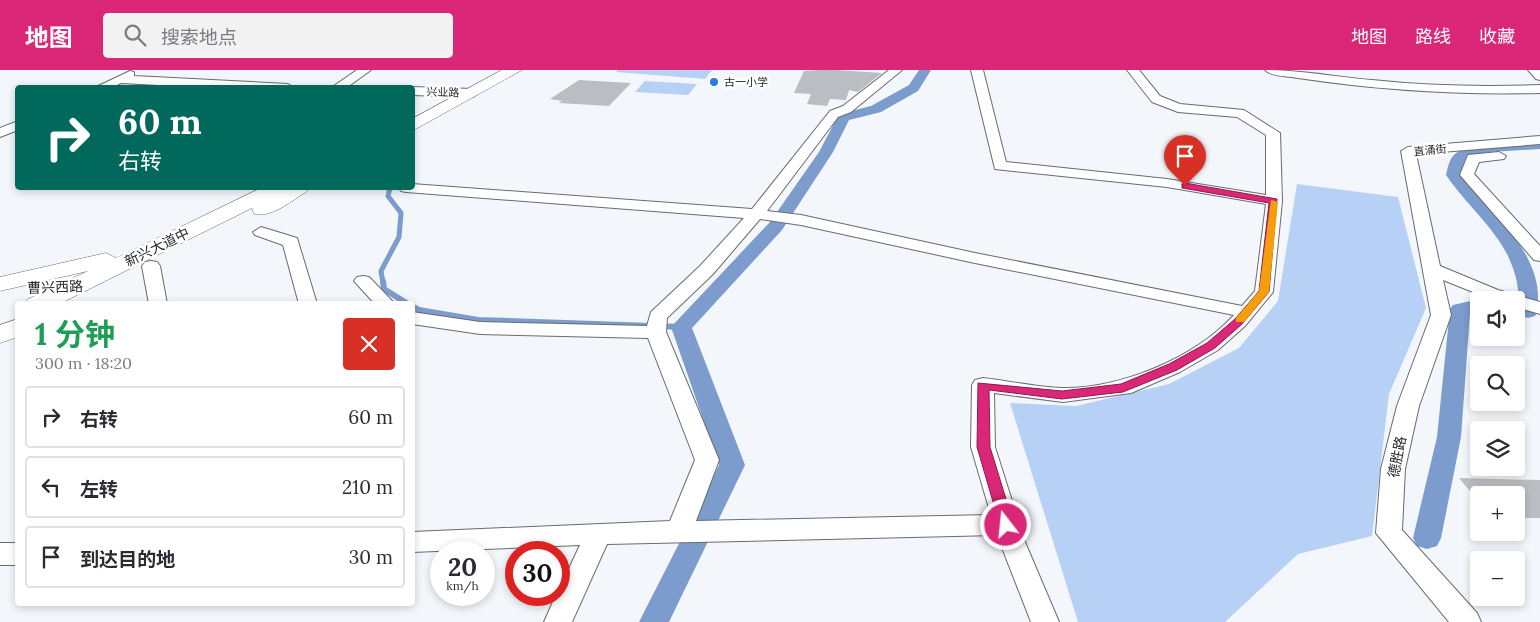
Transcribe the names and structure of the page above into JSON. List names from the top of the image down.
{
  "streets": {
    "main road": ["新兴大道中", "曹兴西路"],
    "street": ["兴业路", "直涌街", "德胜路"]
  },
  "crossings": [
    ["直涌街", "德胜路"],
    ["新兴大道中", "曹兴西路"]
  ],
  "places": ["古一小学"],
  "page": {
    "header": "地图",
    "search": "搜索地点",
    "nav": ["地图", "路线", "收藏"],
    "turn": ["60 m", "右转"],
    "map_buttons": ["+", "−"],
    "heading": ["1 分钟", "300 m · 18:20"],
    "list": [
      {
        "name": "右转",
        "value": "60 m"
      },
      {
        "name": "左转",
        "value": "210 m"
      },
      {
        "name": "到达目的地",
        "value": "30 m"
      }
    ],
    "speed": "20 km/h",
    "limit": "30"
  }
}
